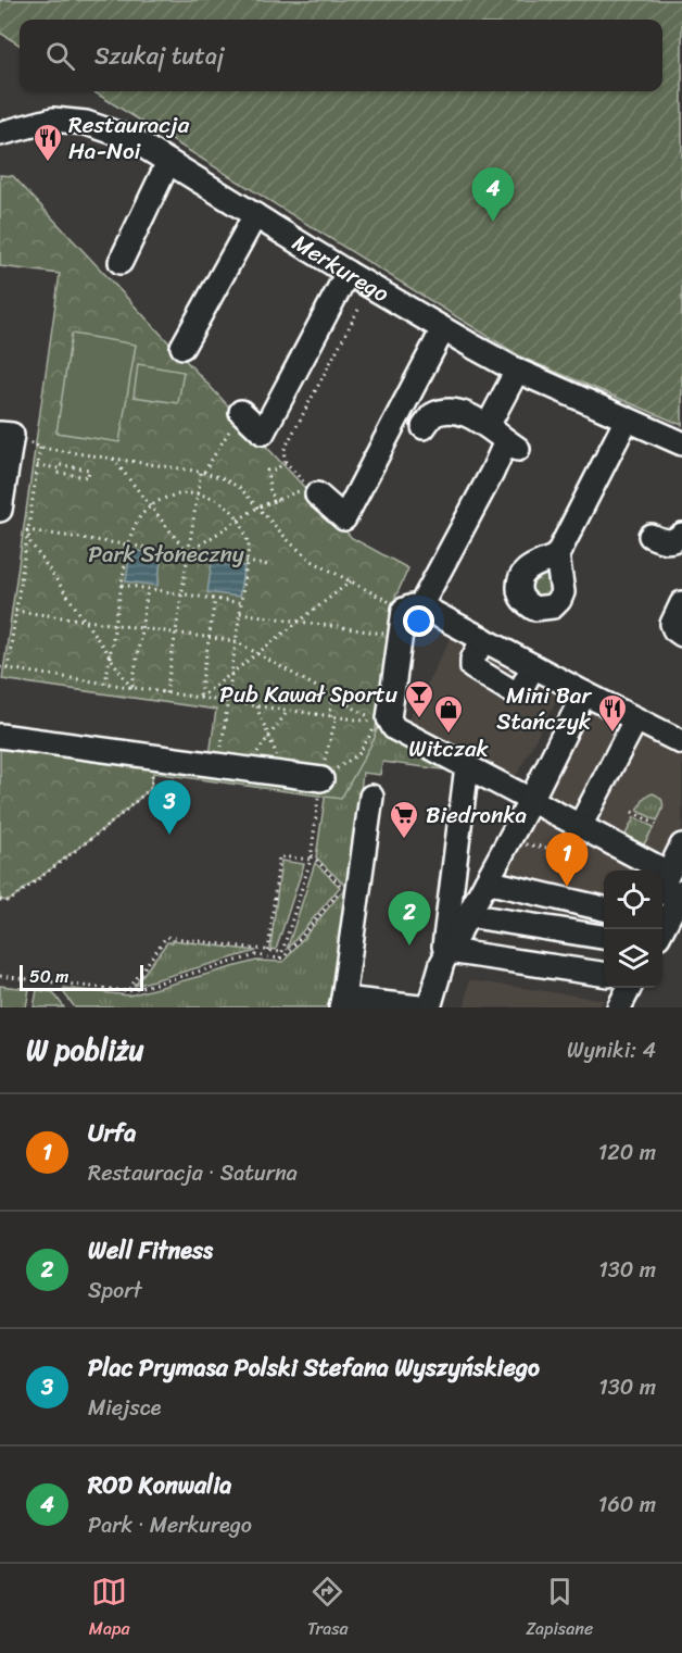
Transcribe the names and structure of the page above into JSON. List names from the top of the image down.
{
  "streets": {
    "street": ["Merkurego"]
  },
  "parks": ["Park Słoneczny"],
  "places": {
    "restaurant": ["Restauracja Ha-Noi", "Mini Bar Stańczyk"],
    "bar": ["Pub Kawał Sportu"],
    "shop": ["Witczak"],
    "supermarket": ["Biedronka"]
  },
  "scale_bar": "50 m",
  "page": {
    "search": "Szukaj tutaj",
    "pins": [
      "4",
      "3",
      "1",
      "2"
    ],
    "scale": "50 m",
    "heading": ["W pobliżu", "Wyniki: 4"],
    "list": [
      {
        "mark": "1",
        "name": "Urfa",
        "note": "Restauracja · Saturna",
        "value": "120 m"
      },
      {
        "mark": "2",
        "name": "Well Fitness",
        "note": "Sport",
        "value": "130 m"
      },
      {
        "mark": "3",
        "name": "Plac Prymasa Polski Stefana Wyszyńskiego",
        "note": "Miejsce",
        "value": "130 m"
      },
      {
        "mark": "4",
        "name": "ROD Konwalia",
        "note": "Park · Merkurego",
        "value": "160 m"
      }
    ],
    "nav": ["Mapa", "Trasa", "Zapisane"]
  }
}
